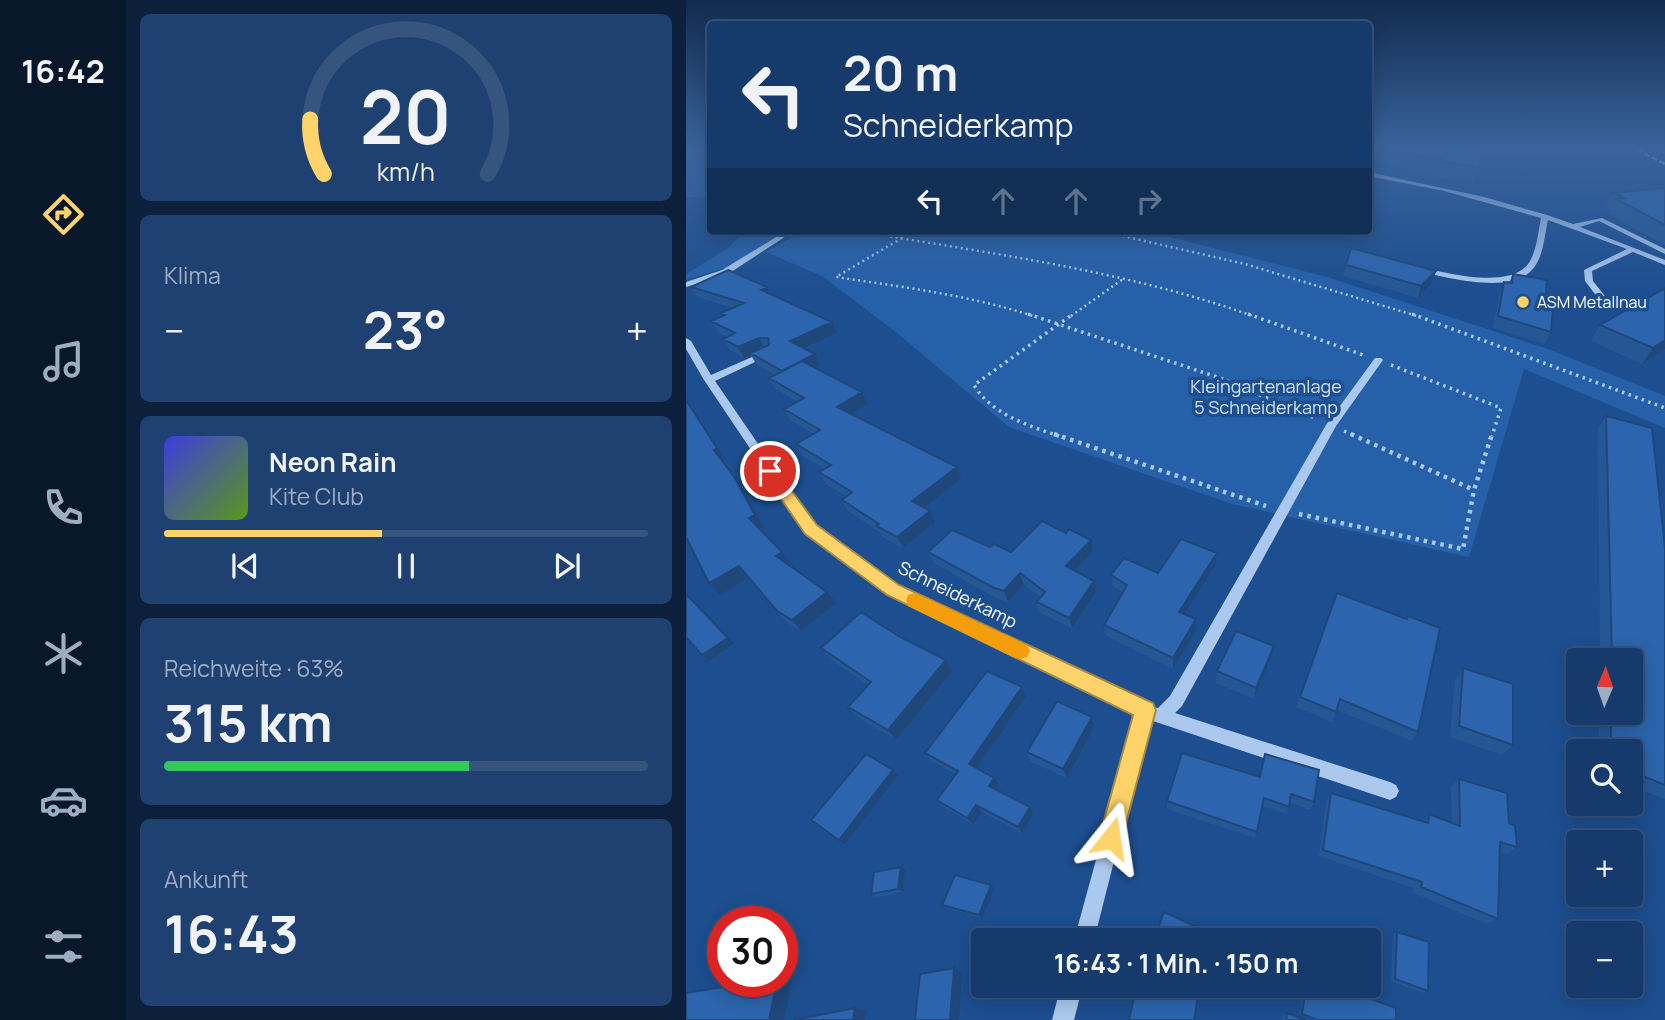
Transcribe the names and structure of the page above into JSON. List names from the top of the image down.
{
  "streets": {
    "street": ["Schneiderkamp"]
  },
  "parks": ["Kleingartenanlage 5 Schneiderkamp"],
  "places": ["ASM Metallnau"],
  "north": "top",
  "page": {
    "tabs": "16:42",
    "turn": ["20 m", "Schneiderkamp"],
    "tile": [
      "Klima",
      ["Reichweite · 63%", "315 km"],
      ["Ankunft", "16:43"]
    ],
    "heat": ["−", "23°", "+"],
    "song": ["Neon Rain", "Kite Club"],
    "map_buttons": ["+", "−"],
    "limit": "30",
    "trip": "16:43 · 1 Min. · 150 m",
    "gauge": ["20", "km/h"]
  }
}
